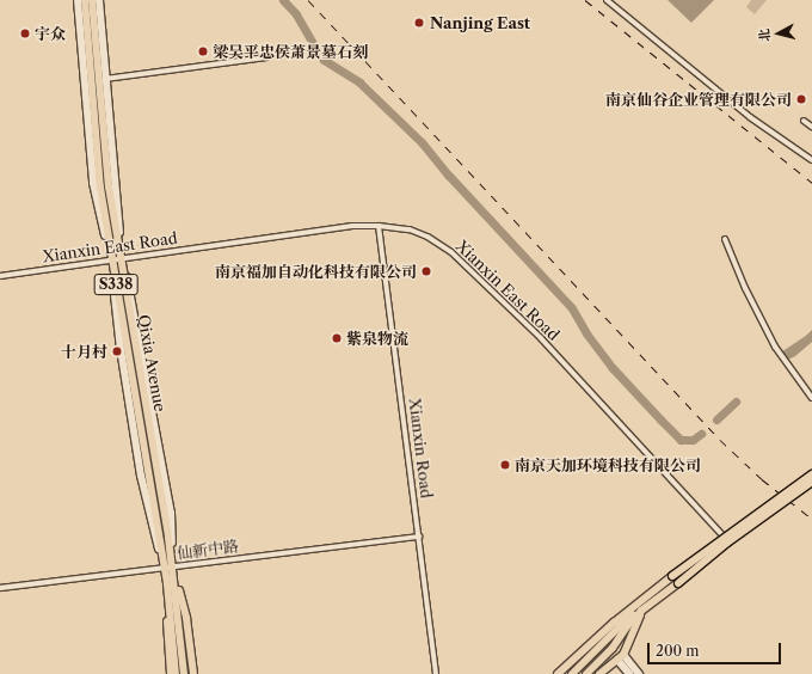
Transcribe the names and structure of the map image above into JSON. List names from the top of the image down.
{
  "streets": {
    "main road": ["S338", "Qixia Avenue"],
    "street": ["Xianxin East Road", "Xianxin Road", "仙新中路"]
  },
  "crossings": [
    ["Xianxin East Road", "Qixia Avenue"],
    ["Xianxin East Road", "Xianxin Road"],
    ["Qixia Avenue", "仙新中路"],
    ["Xianxin Road", "仙新中路"]
  ],
  "places": [
    "Nanjing East",
    "宇众",
    "梁吴平忠侯萧景墓石刻",
    "南京仙谷企业管理有限公司",
    "南京福加自动化科技有限公司",
    "紫泉物流",
    "十月村",
    "南京天加环境科技有限公司"
  ],
  "scale_bar": "200 m",
  "north": "left"
}
